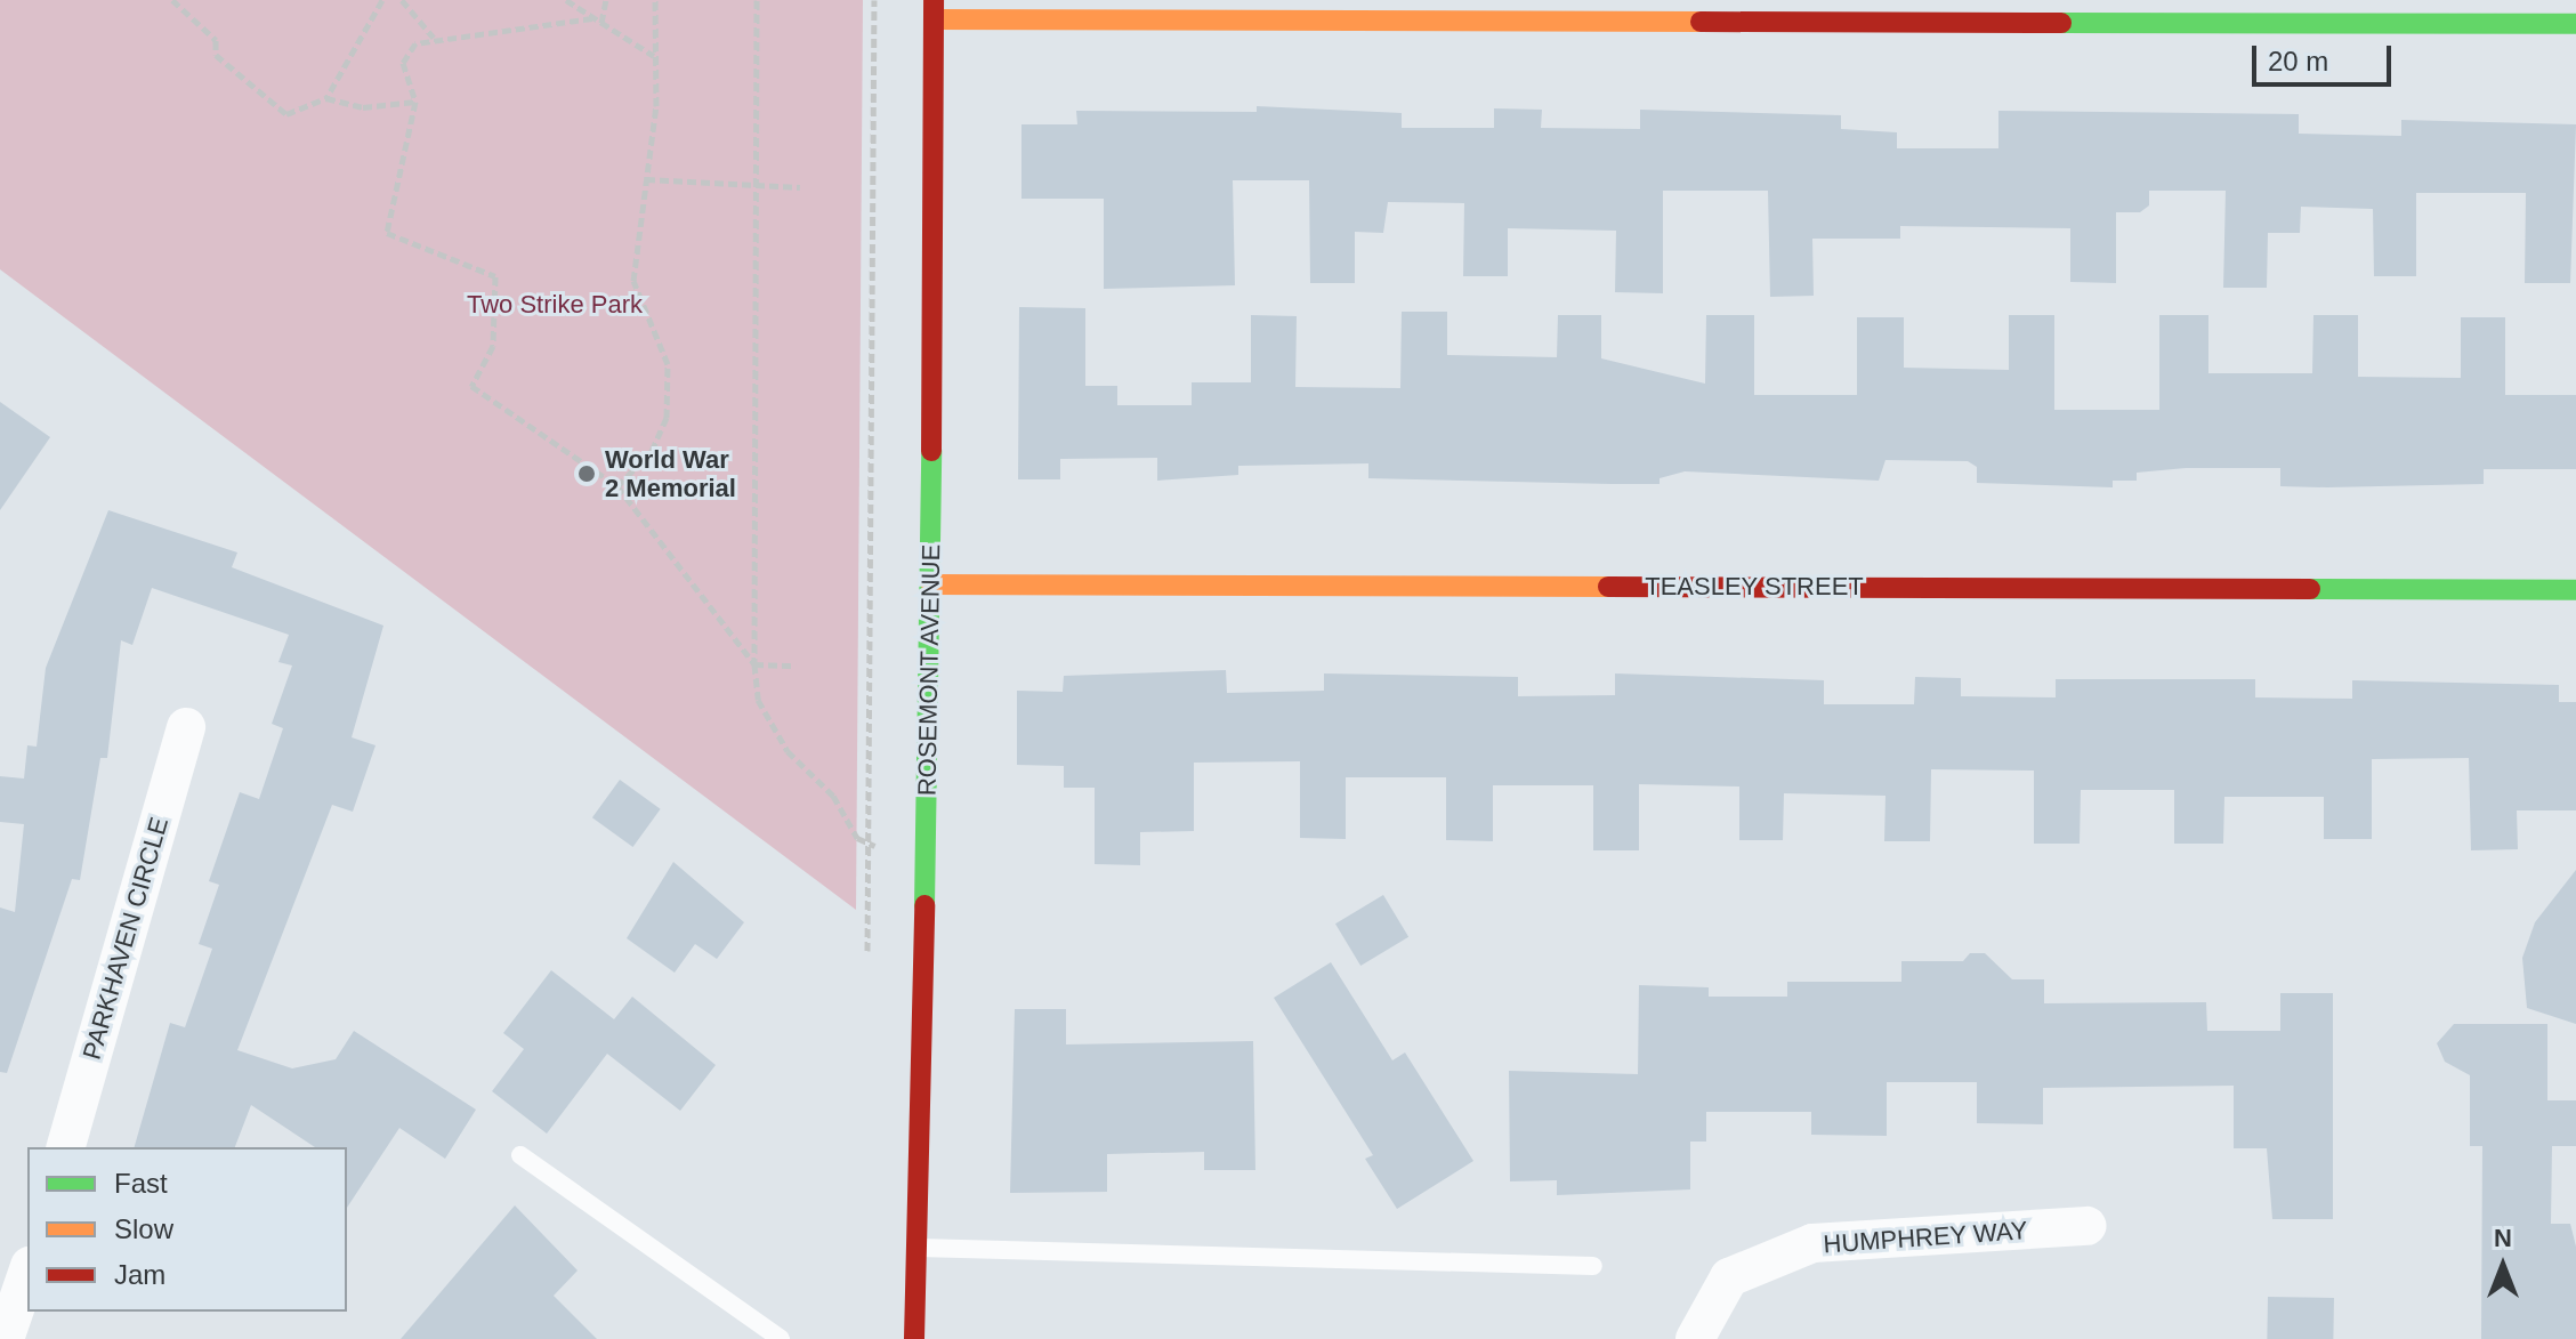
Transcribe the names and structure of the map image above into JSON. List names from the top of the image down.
{
  "streets": {
    "street": [
      "TEASLEY STREET",
      "ROSEMONT AVENUE",
      "PARKHAVEN CIRCLE",
      "HUMPHREY WAY"
    ]
  },
  "crossings": [
    ["TEASLEY STREET", "ROSEMONT AVENUE"]
  ],
  "parks": ["Two Strike Park"],
  "places": ["World War 2 Memorial"],
  "legend": ["Fast", "Slow", "Jam"],
  "scale_bar": "20 m",
  "north": "top"
}
